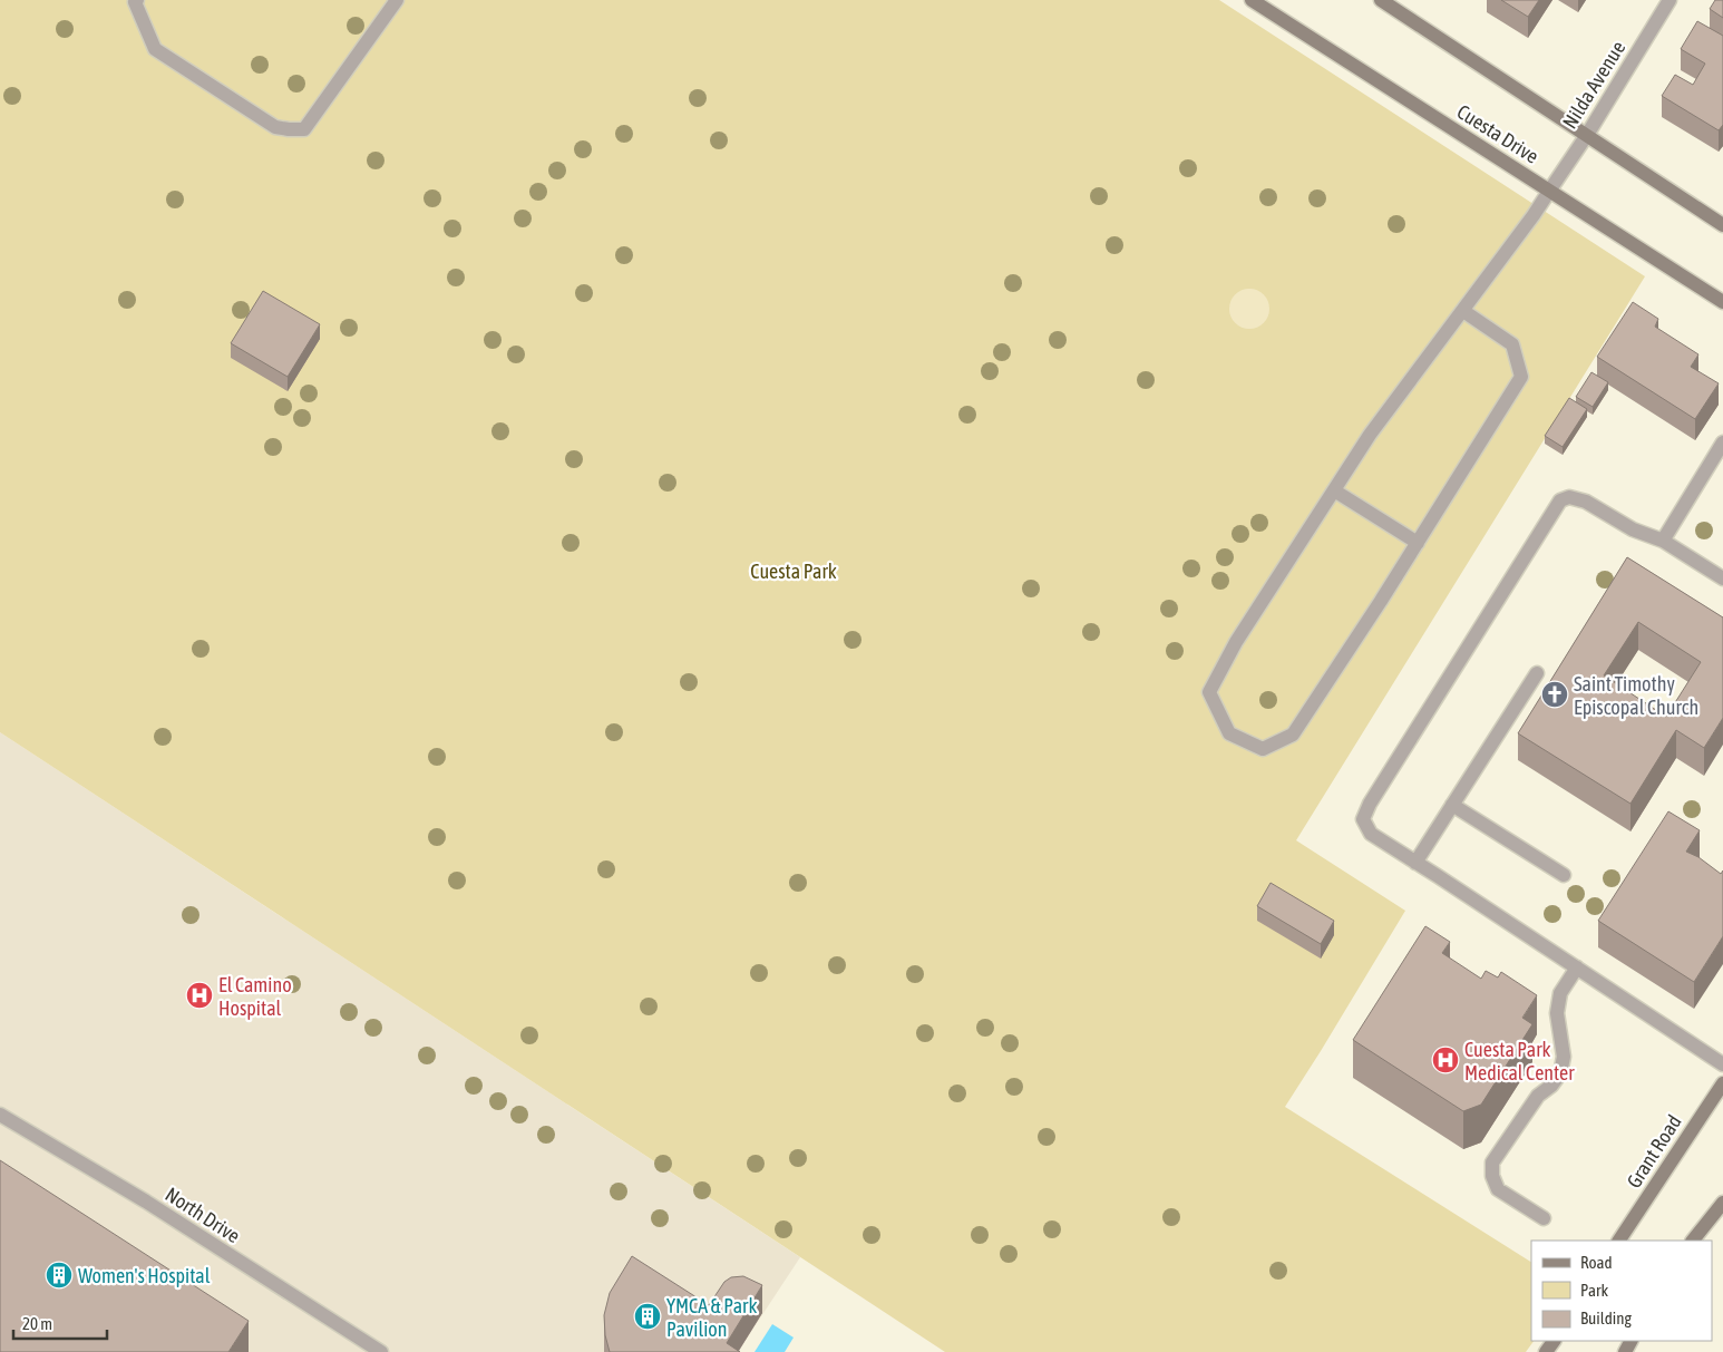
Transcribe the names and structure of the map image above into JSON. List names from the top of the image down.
{
  "streets": {
    "main road": ["Cuesta Drive", "Grant Road"],
    "street": ["Nilda Avenue", "North Drive"]
  },
  "crossings": [
    ["Nilda Avenue", "Cuesta Drive"]
  ],
  "parks": ["Cuesta Park"],
  "places": {
    "church": ["Saint Timothy Episcopal Church"],
    "hospital": ["El Camino Hospital", "Cuesta Park Medical Center"],
    "building": ["Women's Hospital", "YMCA & Park Pavilion"]
  },
  "legend": ["Road", "Park", "Building"],
  "scale_bar": "20 m"
}
